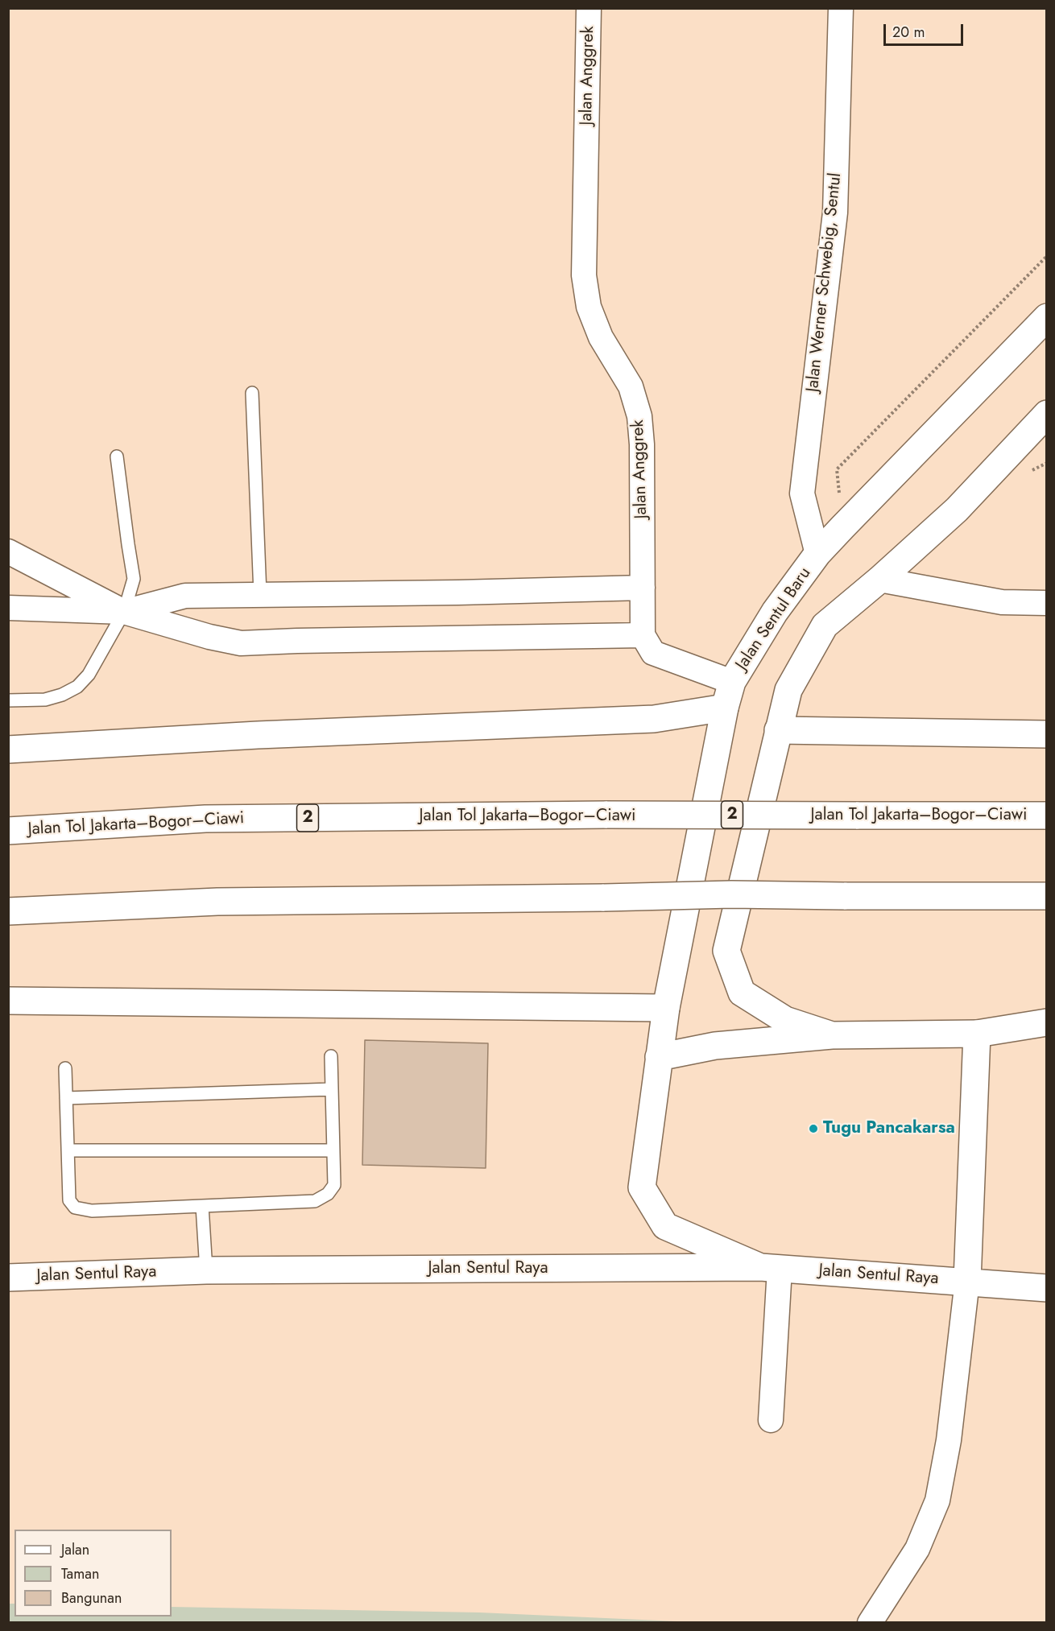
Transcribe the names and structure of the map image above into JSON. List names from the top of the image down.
{
  "streets": {
    "main road": [
      "Jalan Sentul Baru",
      "2",
      "Jalan Tol Jakarta–Bogor–Ciawi",
      "Jalan Sentul Raya"
    ],
    "street": ["Jalan Anggrek", "Jalan Werner Schwebig, Sentul"]
  },
  "crossings": [
    ["Jalan Werner Schwebig, Sentul", "Jalan Sentul Baru"],
    ["Jalan Sentul Baru", "Jalan Sentul Raya"]
  ],
  "places": ["Tugu Pancakarsa"],
  "legend": ["Jalan", "Taman", "Bangunan"],
  "scale_bar": "20 m"
}
